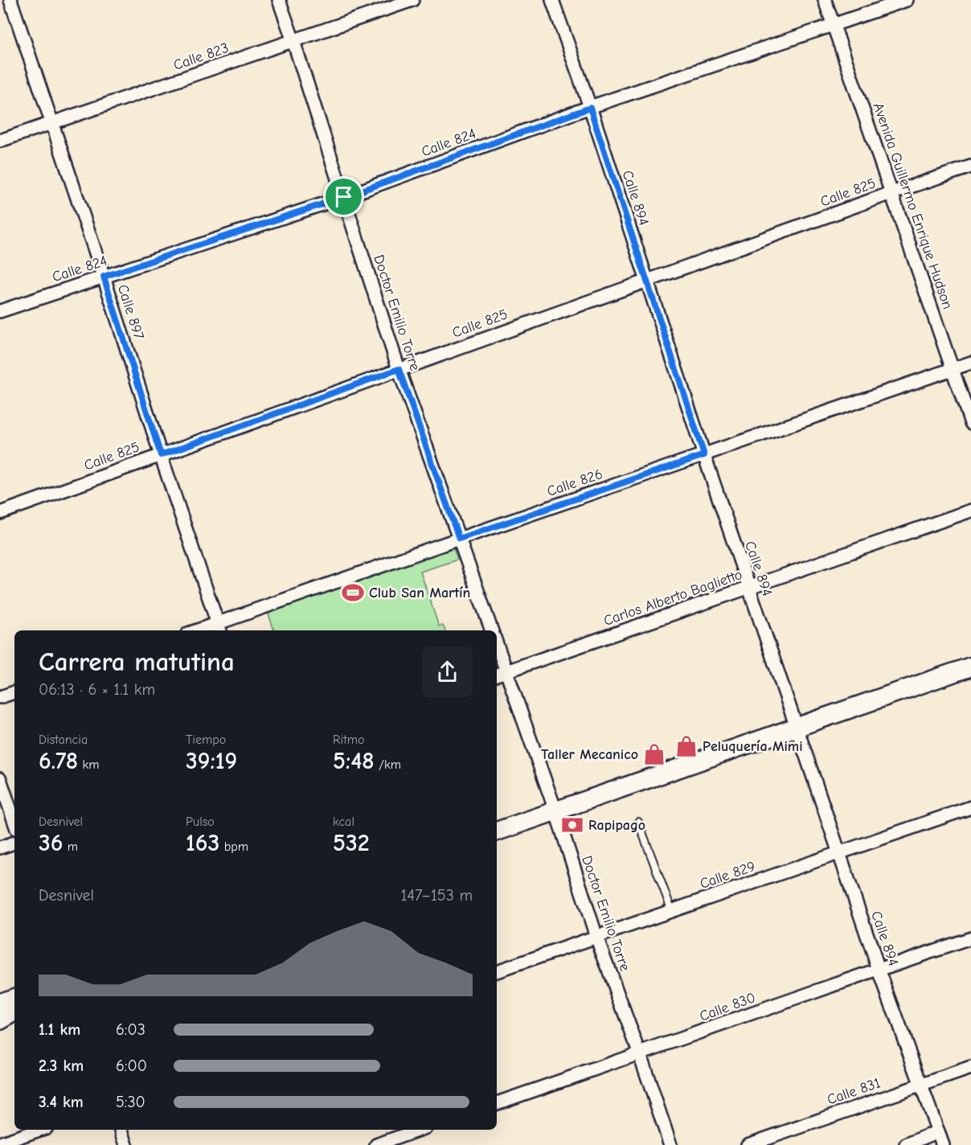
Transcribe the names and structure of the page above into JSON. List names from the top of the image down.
{
  "streets": {
    "street": [
      "Calle 823",
      "Calle 824",
      "Calle 825",
      "Calle 894",
      "Avenida Guillermo Enrique Hudson",
      "Calle 897",
      "Doctor Emilio Torre",
      "Calle 826",
      "Carlos Alberto Baglietto",
      "Calle 829",
      "Calle 830",
      "Calle 831"
    ]
  },
  "crossings": [
    ["Calle 823", "Calle 897"],
    ["Calle 823", "Doctor Emilio Torre"],
    ["Calle 824", "Calle 894"],
    ["Calle 824", "Avenida Guillermo Enrique Hudson"],
    ["Calle 824", "Calle 897"],
    ["Calle 824", "Doctor Emilio Torre"],
    ["Calle 825", "Calle 894"],
    ["Calle 825", "Avenida Guillermo Enrique Hudson"],
    ["Calle 825", "Calle 897"],
    ["Calle 825", "Doctor Emilio Torre"],
    ["Calle 894", "Calle 826"],
    ["Calle 894", "Carlos Alberto Baglietto"],
    ["Calle 894", "Calle 829"],
    ["Calle 894", "Calle 830"],
    ["Calle 894", "Calle 831"],
    ["Avenida Guillermo Enrique Hudson", "Calle 826"],
    ["Calle 897", "Calle 826"],
    ["Doctor Emilio Torre", "Calle 826"],
    ["Doctor Emilio Torre", "Carlos Alberto Baglietto"],
    ["Doctor Emilio Torre", "Calle 829"],
    ["Doctor Emilio Torre", "Calle 830"]
  ],
  "places": {
    "sports": ["Club San Martín"],
    "shop": ["Peluquería Mimi", "Taller Mecanico"],
    "bank": ["Rapipago"]
  },
  "page": {
    "heading": ["Carrera matutina", "06:13 · 6 × 1.1 km"],
    "stats": [
      ["Distancia", "6.78 km"],
      ["Tiempo", "39:19"],
      ["Ritmo", "5:48 /km"],
      ["Desnivel", "36 m"],
      ["Pulso", "163 bpm"],
      ["kcal", "532"]
    ],
    "chart": ["Desnivel", "147–153 m"],
    "list": [
      {
        "name": "1.1 km",
        "note": "6:03"
      },
      {
        "name": "2.3 km",
        "note": "6:00"
      },
      {
        "name": "3.4 km",
        "note": "5:30"
      }
    ]
  }
}
